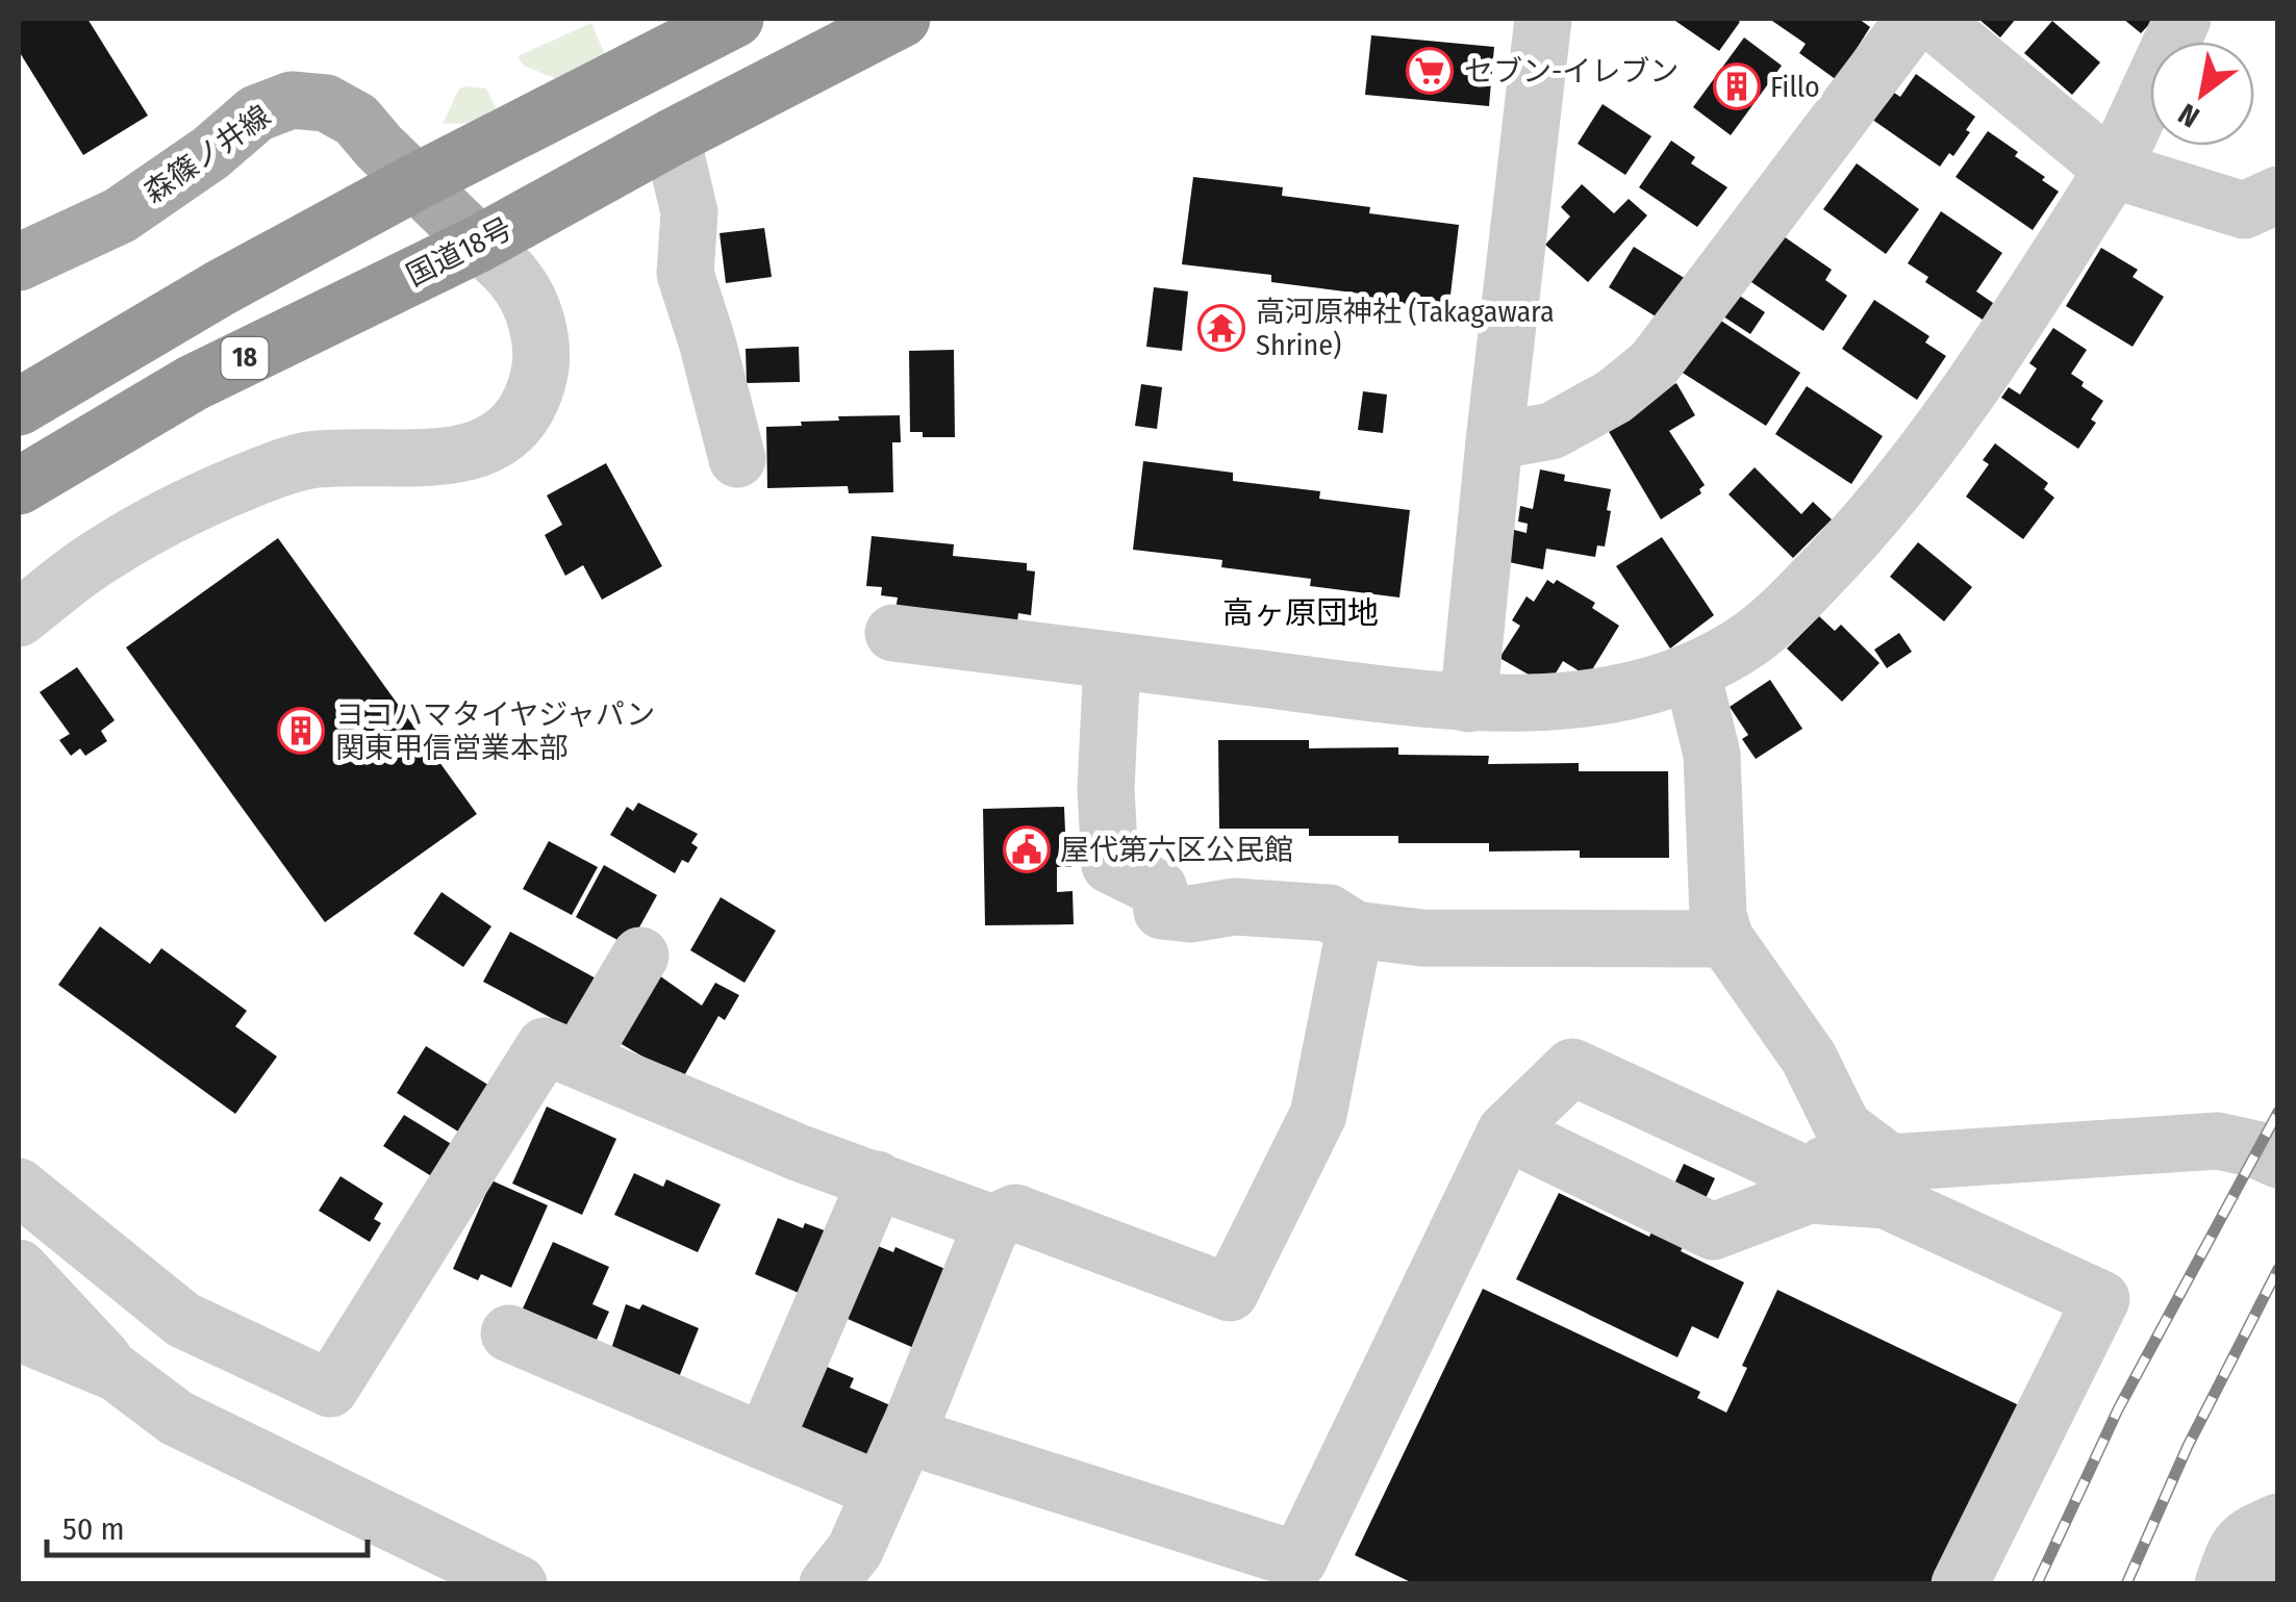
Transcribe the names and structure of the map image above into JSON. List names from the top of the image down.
{
  "streets": {
    "highway": ["国道18号", "18"],
    "main road": ["森篠ノ井線"]
  },
  "crossings": [
    ["森篠ノ井線", "国道18号"],
    ["森篠ノ井線", "18"]
  ],
  "districts": ["高ヶ原団地"],
  "places": {
    "supermarket": ["セブン-イレブン"],
    "building": ["Fillo", "ヨコハマタイヤジャパン 関東甲信営業本部"],
    "temple": ["高河原神社 (Takagawara Shrine)"],
    "public building": ["屋代第六区公民館"]
  },
  "scale_bar": "50 m",
  "north": "bottom left"
}
